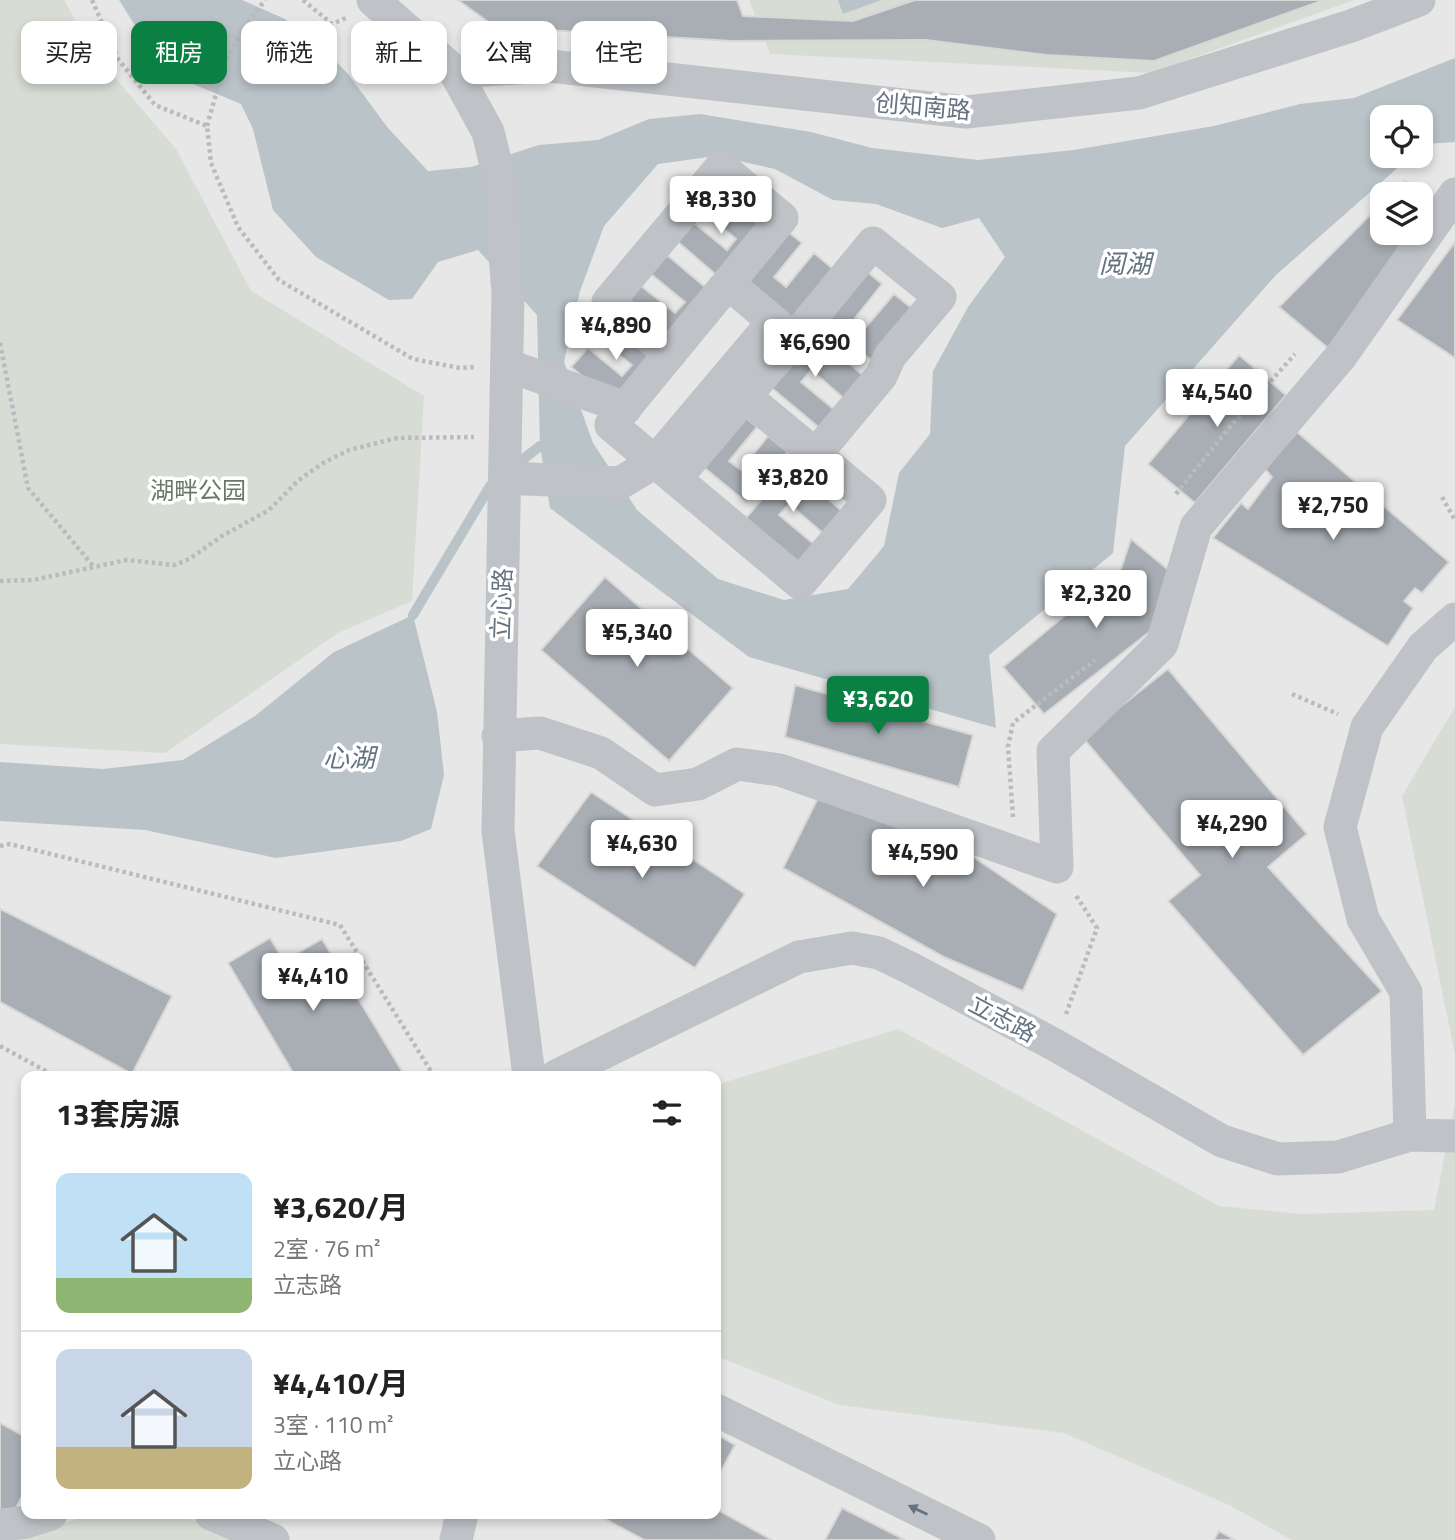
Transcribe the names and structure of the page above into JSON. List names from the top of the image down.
{
  "streets": {
    "street": ["创知南路", "立心路", "立志路"]
  },
  "water": ["阅湖", "心湖"],
  "parks": ["湖畔公园"],
  "page": {
    "chip": [
      "买房",
      "租房",
      "筛选",
      "新上",
      "公寓",
      "住宅"
    ],
    "price": [
      "¥8,330",
      "¥4,890",
      "¥6,690",
      "¥4,540",
      "¥3,820",
      "¥2,750",
      "¥2,320",
      "¥5,340",
      "¥3,620",
      "¥4,290",
      "¥4,630",
      "¥4,590",
      "¥4,410"
    ],
    "heading": "13套房源",
    "list": [
      {
        "name": "¥3,620/月",
        "note": "2室 · 76 m² · 立志路"
      },
      {
        "name": "¥4,410/月",
        "note": "3室 · 110 m² · 立心路"
      }
    ]
  }
}
